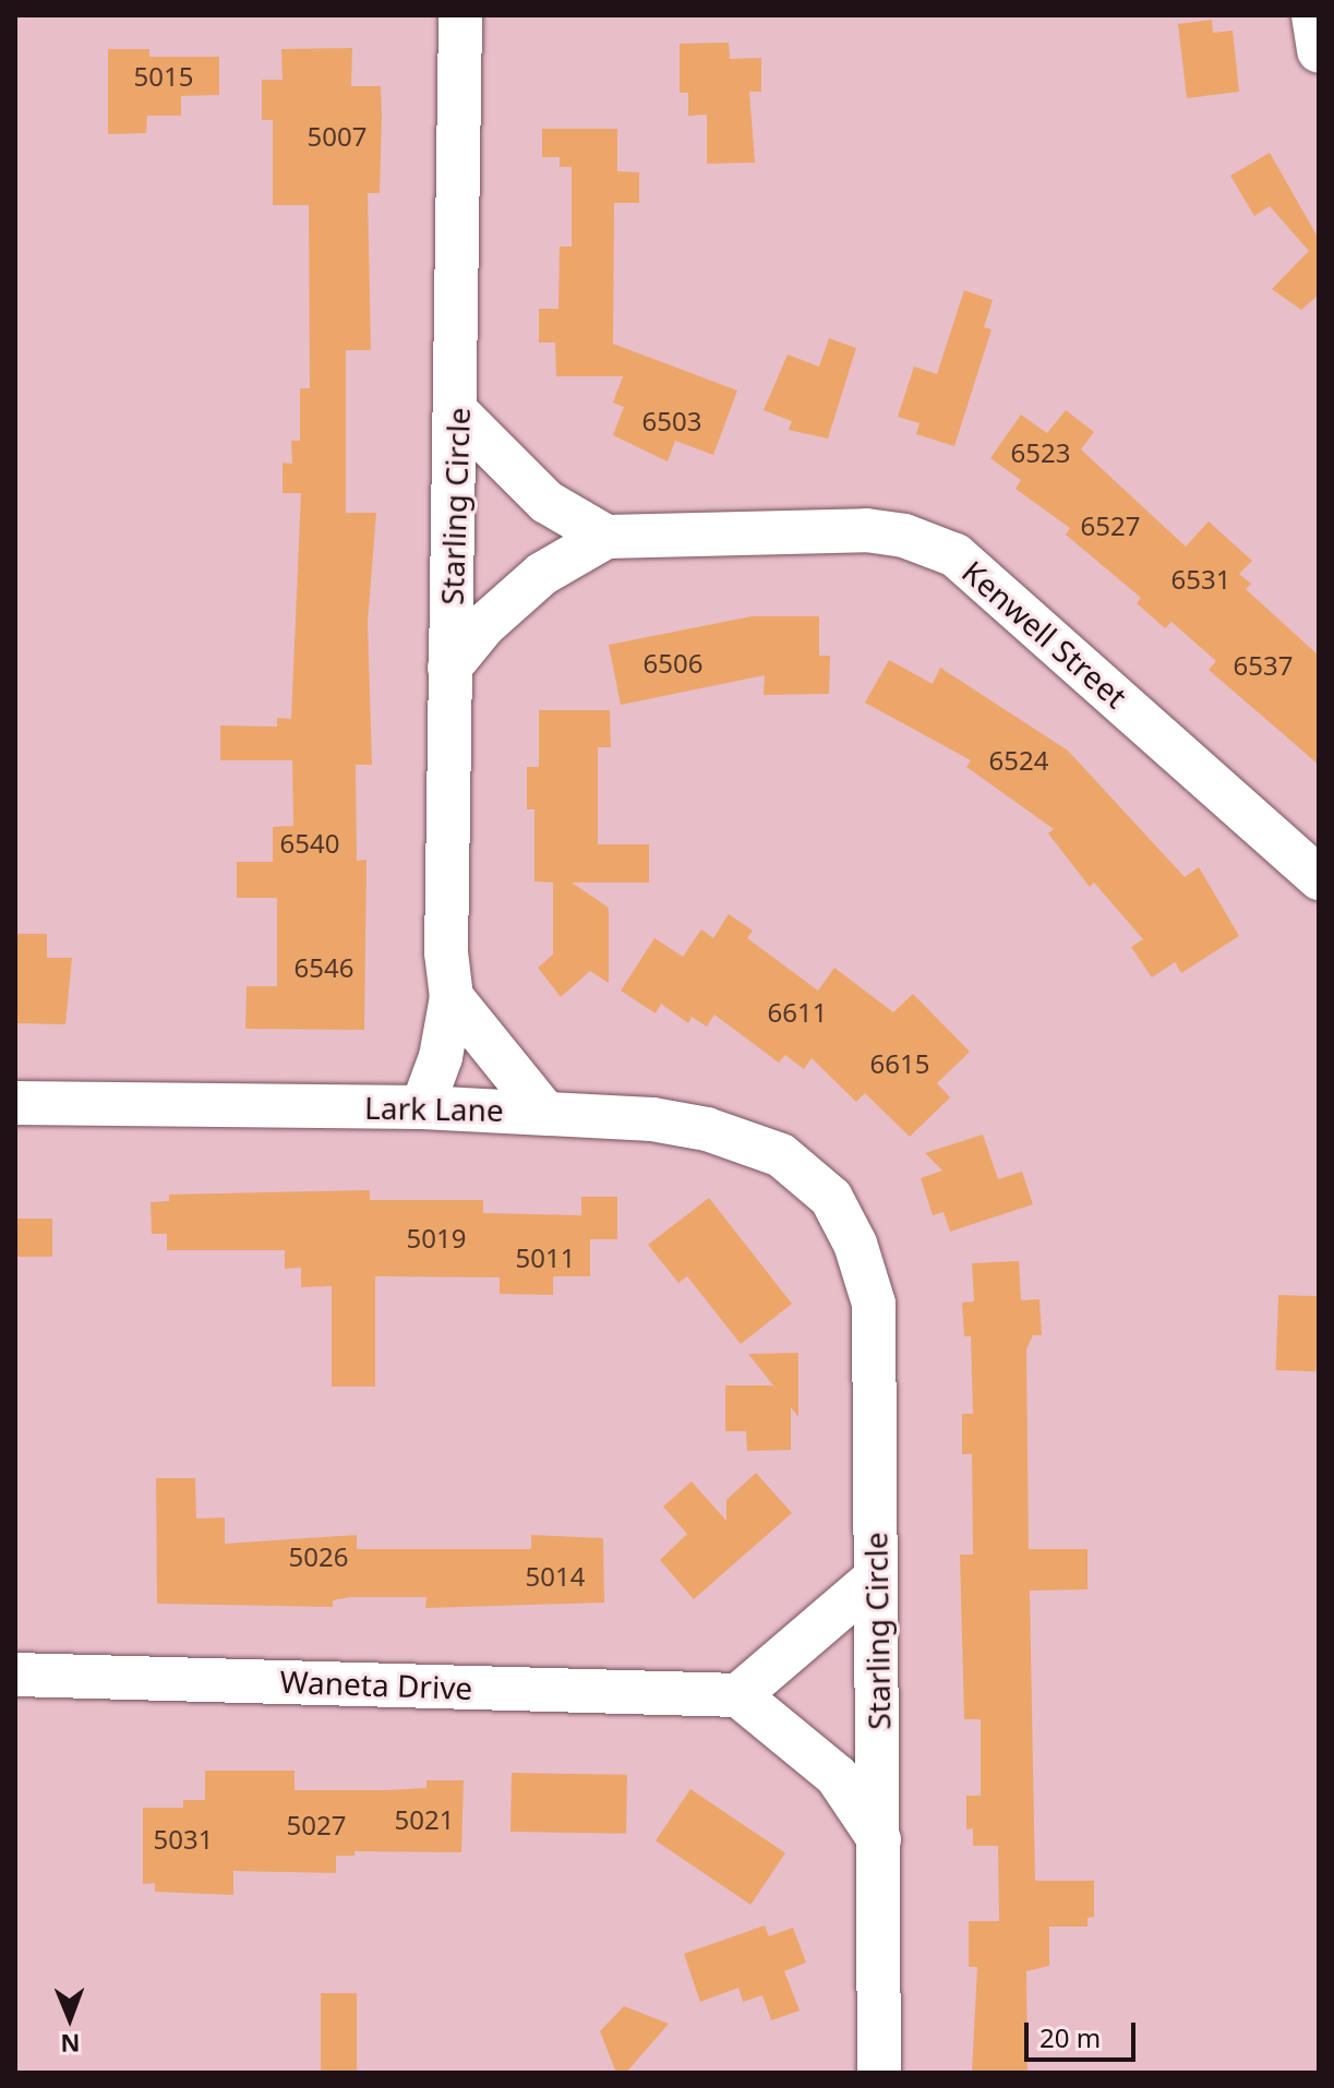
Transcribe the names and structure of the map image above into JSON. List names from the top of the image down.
{
  "streets": {
    "street": [
      "Starling Circle",
      "Kenwell Street",
      "Lark Lane",
      "Waneta Drive"
    ]
  },
  "crossings": [
    ["Starling Circle", "Kenwell Street"],
    ["Starling Circle", "Lark Lane"]
  ],
  "house_numbers": [
    "5015",
    "5007",
    "6503",
    "6523",
    "6527",
    "6531",
    "6506",
    "6537",
    "6524",
    "6540",
    "6546",
    "6611",
    "6615",
    "5019",
    "5011",
    "5026",
    "5014",
    "5021",
    "5027",
    "5031"
  ],
  "scale_bar": "20 m",
  "north": "bottom"
}
